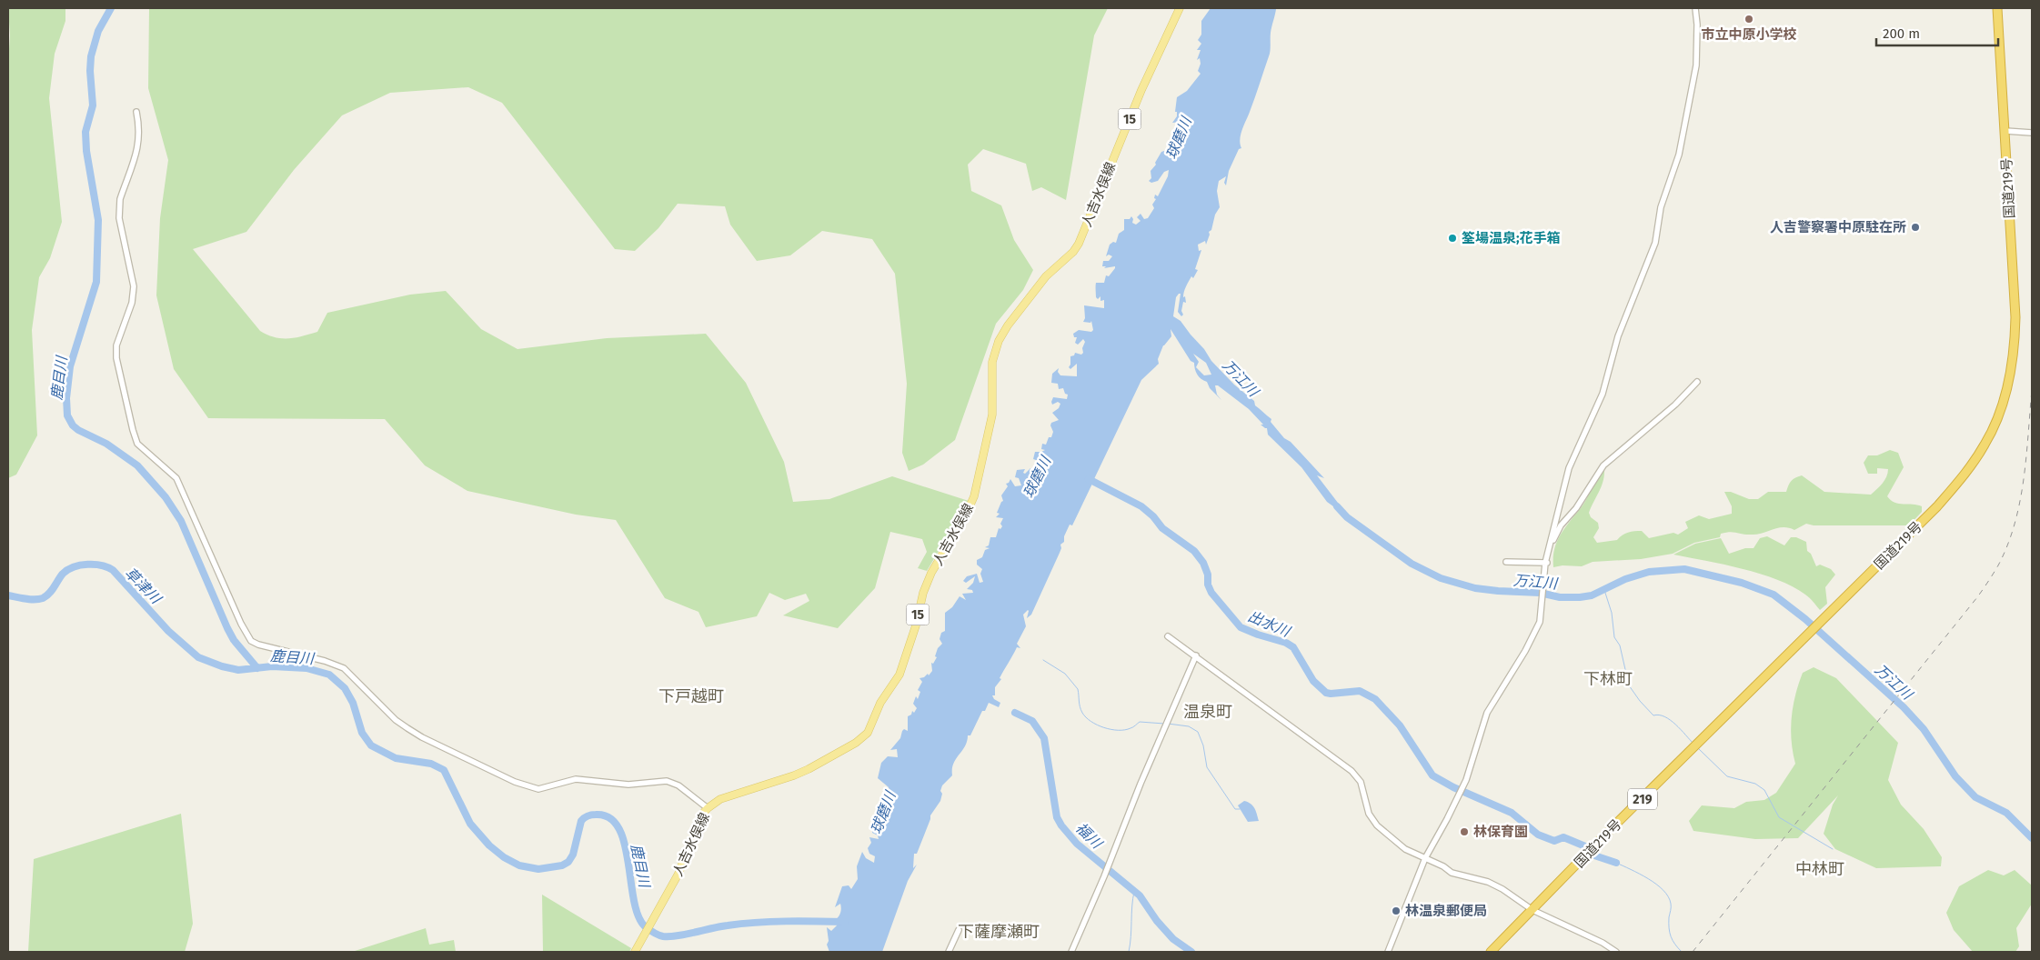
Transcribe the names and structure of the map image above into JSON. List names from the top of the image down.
{
  "streets": {
    "highway": ["国道219号", "219"],
    "main road": ["15", "人吉水俣線"]
  },
  "districts": [
    "下林町",
    "下戸越町",
    "温泉町",
    "中林町",
    "下薩摩瀬町"
  ],
  "water": [
    "球磨川",
    "鹿目川",
    "万江川",
    "草津川",
    "出水川",
    "福川"
  ],
  "places": [
    "市立中原小学校",
    "人吉警察署中原駐在所",
    "筌場温泉;花手箱",
    "林保育園",
    "林温泉郵便局"
  ],
  "scale_bar": "200 m"
}
